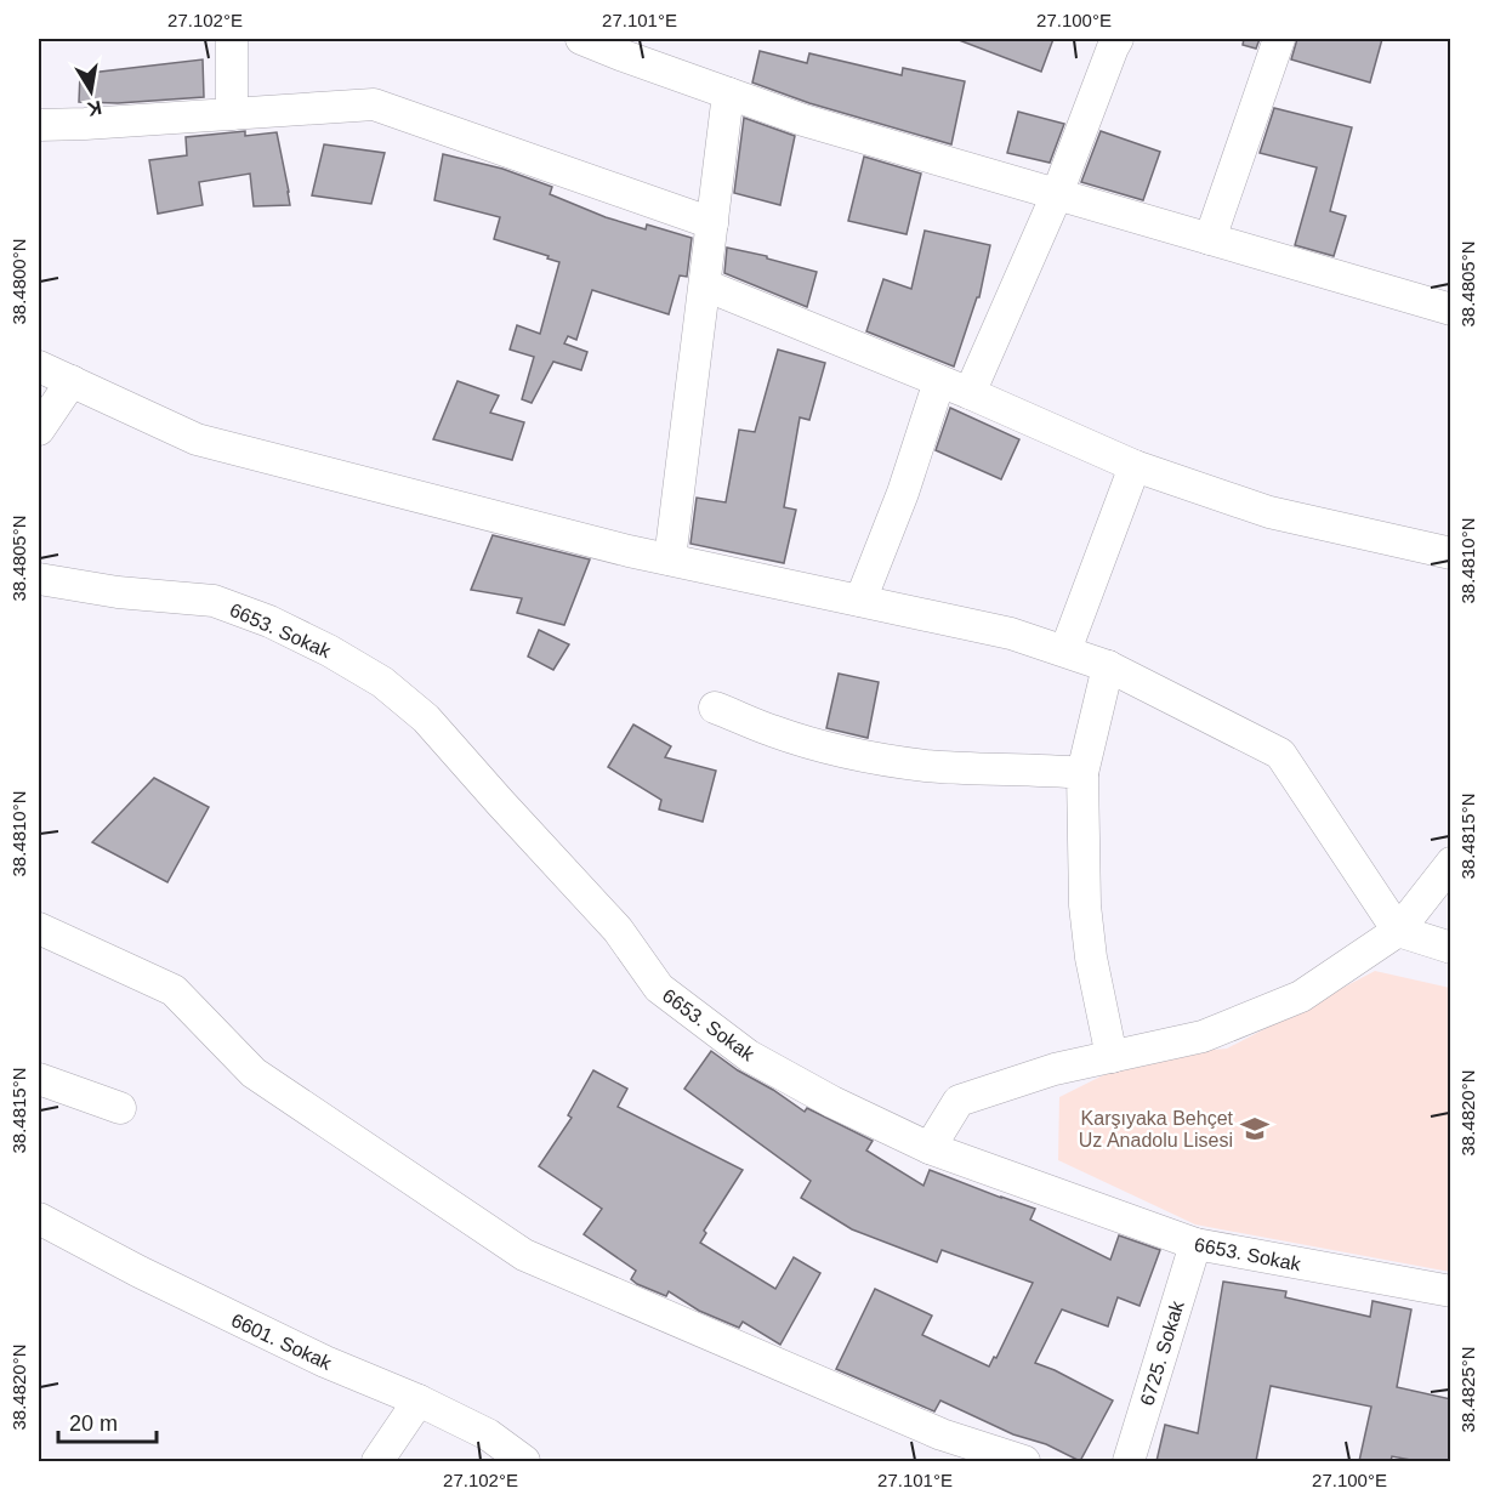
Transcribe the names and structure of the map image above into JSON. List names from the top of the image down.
{
  "streets": {
    "street": ["6653. Sokak", "6601. Sokak", "6725. Sokak"]
  },
  "crossings": [
    ["6653. Sokak", "6725. Sokak"]
  ],
  "places": {
    "school or university": ["Karşıyaka Behçet Uz Anadolu Lisesi"]
  },
  "scale_bar": "20 m",
  "north": "bottom",
  "coordinates": [
    "27.102°E",
    "27.101°E",
    "27.100°E",
    "38.4800°N",
    "38.4805°N",
    "38.4810°N",
    "38.4815°N",
    "38.4820°N",
    "38.4825°N"
  ]
}
